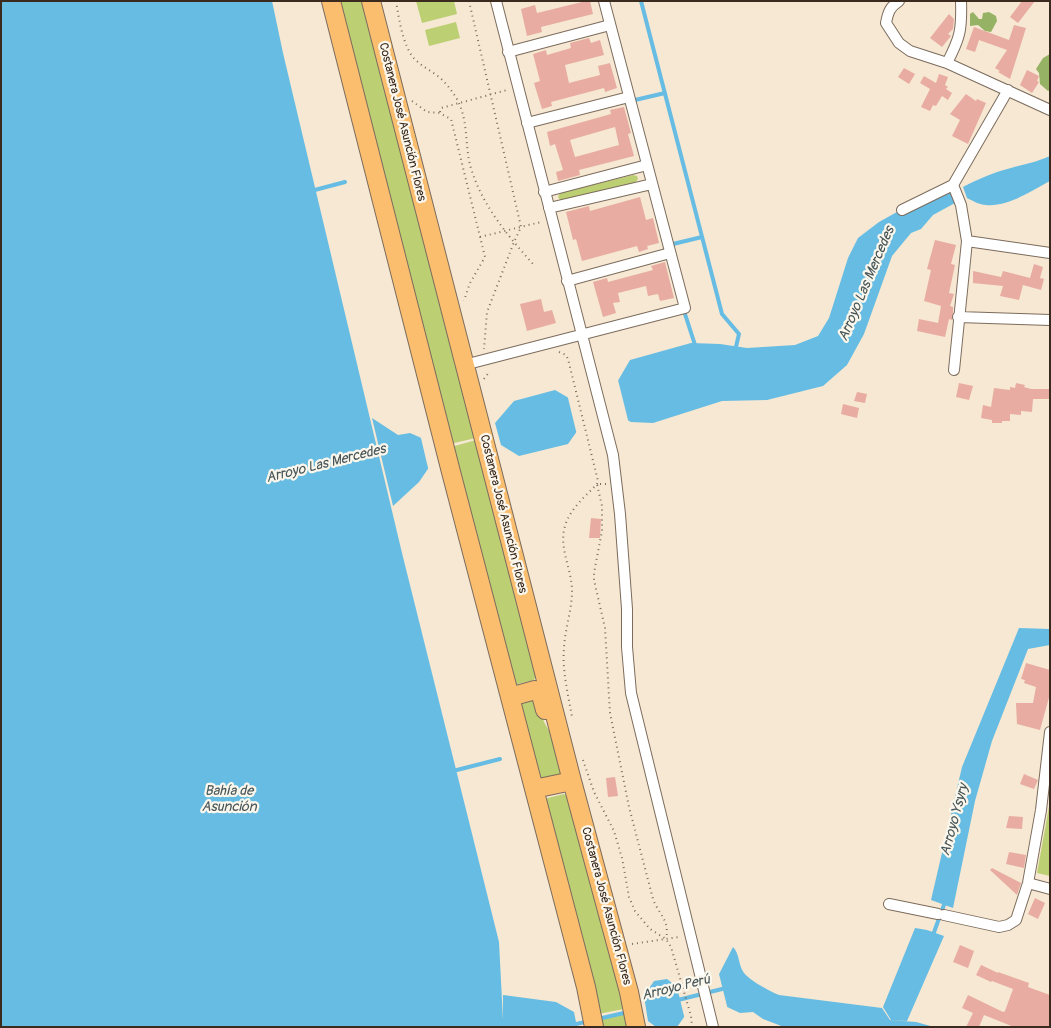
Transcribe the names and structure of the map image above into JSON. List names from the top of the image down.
{
  "streets": {
    "highway": ["Costanera José Asunción Flores"]
  },
  "water": [
    "Arroyo Las Mercedes",
    "Bahía de Asunción",
    "Arroyo Ysyry",
    "Arroyo Perú"
  ]
}
